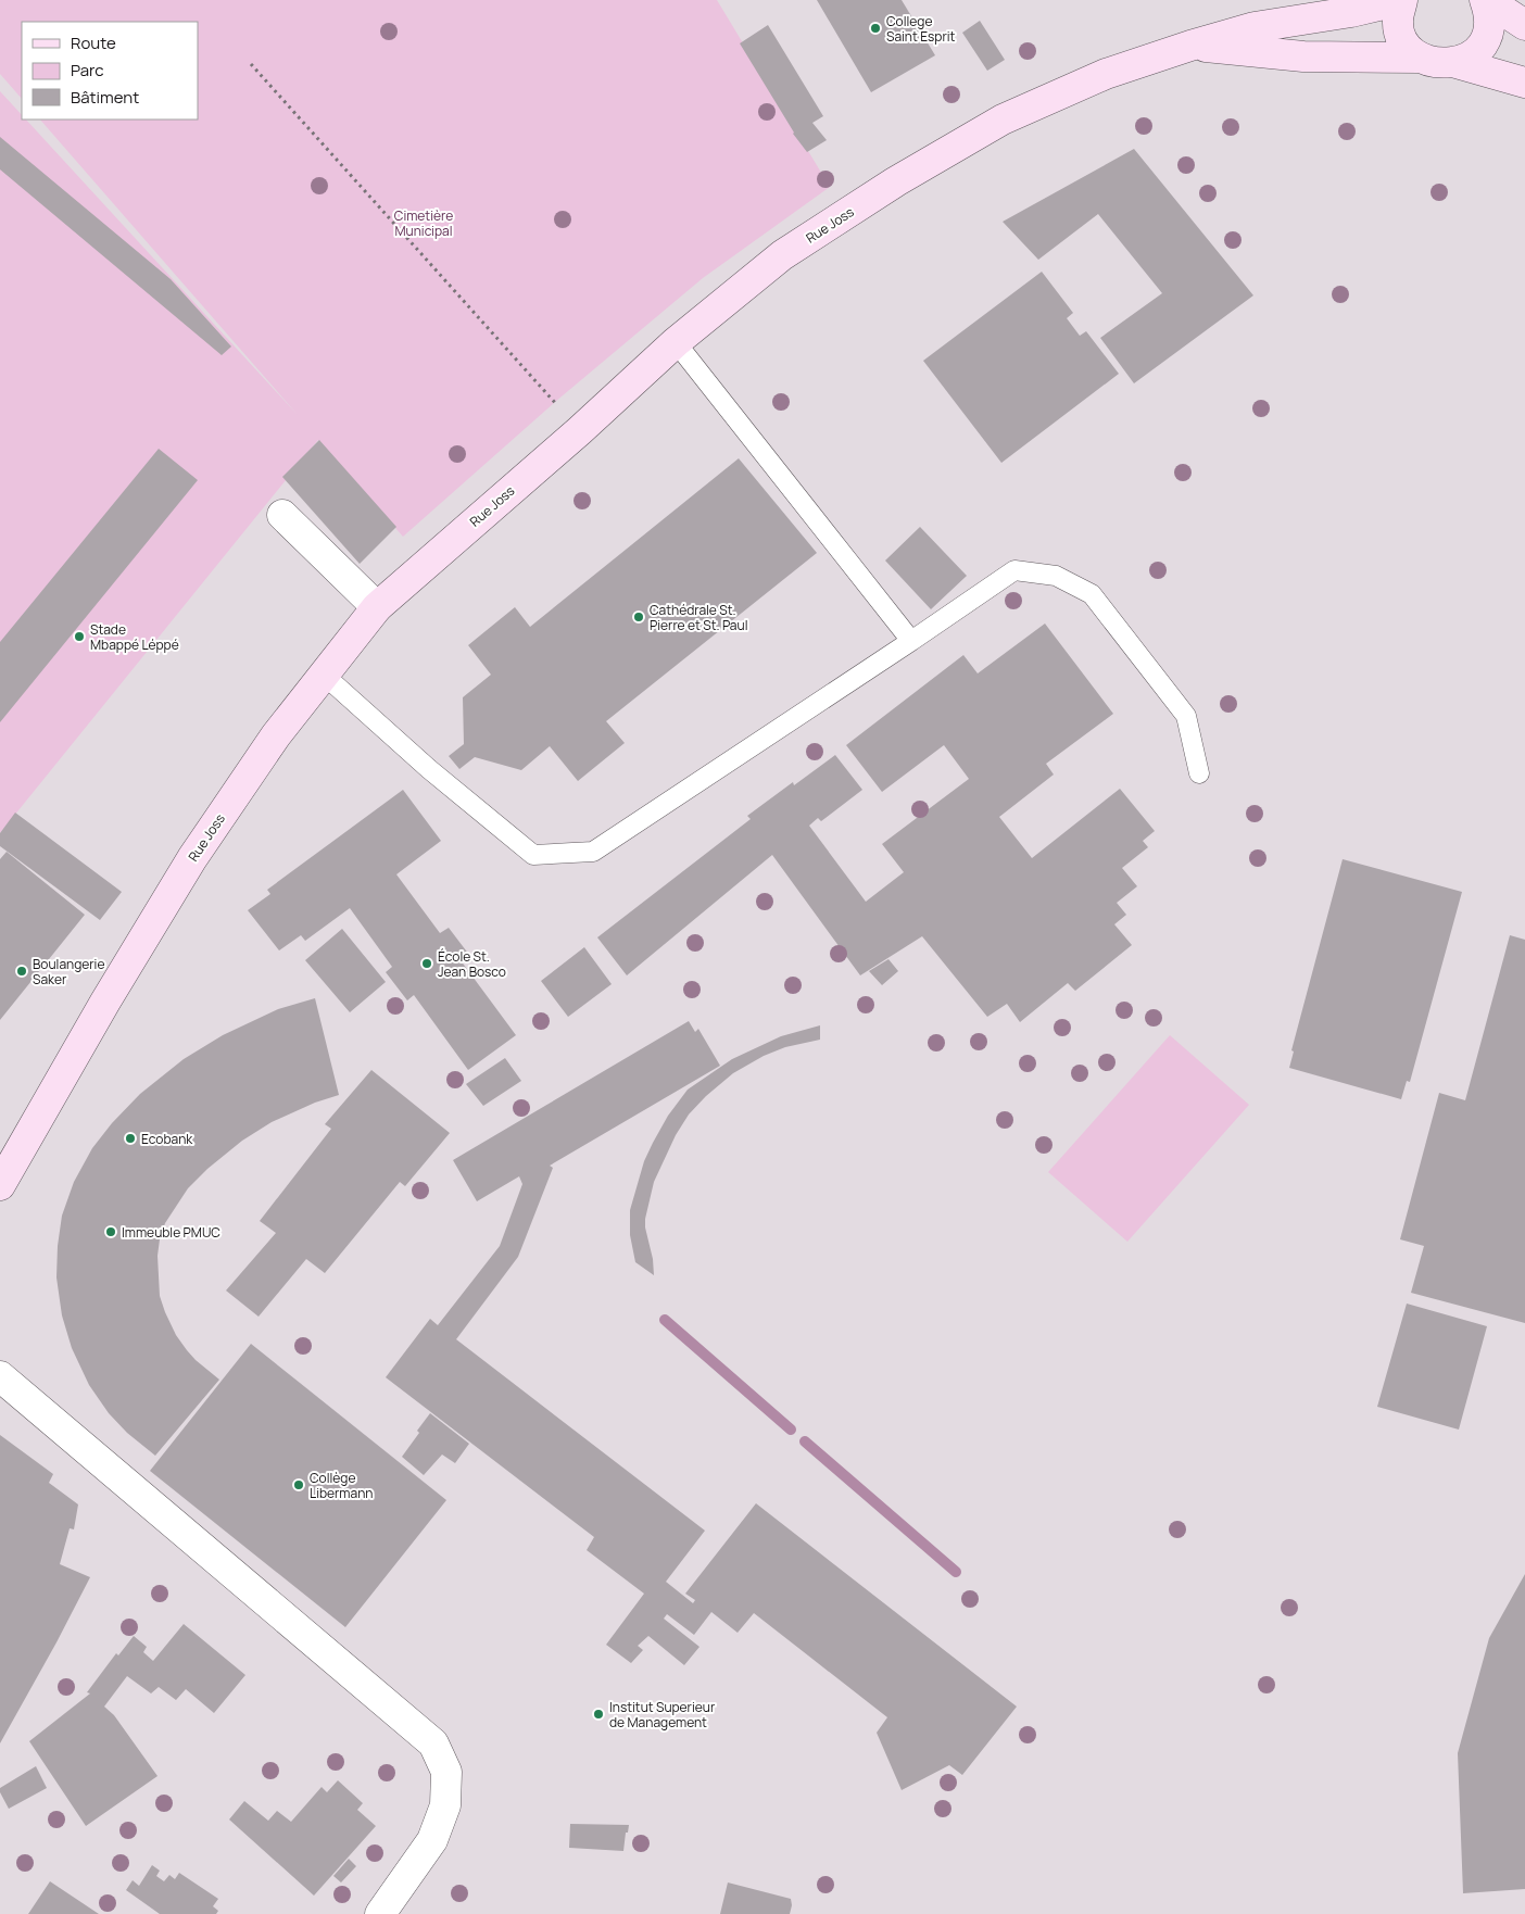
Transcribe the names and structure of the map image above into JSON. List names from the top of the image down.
{
  "streets": {
    "main road": ["Rue Joss"]
  },
  "parks": ["Cimetière Municipal"],
  "places": [
    "College Saint Esprit",
    "Cathédrale St. Pierre et St. Paul",
    "Stade Mbappé Léppé",
    "École St. Jean Bosco",
    "Boulangerie Saker",
    "Ecobank",
    "Immeuble PMUC",
    "Collège Libermann",
    "Institut Superieur de Management"
  ],
  "legend": ["Route", "Parc", "Bâtiment"]
}
